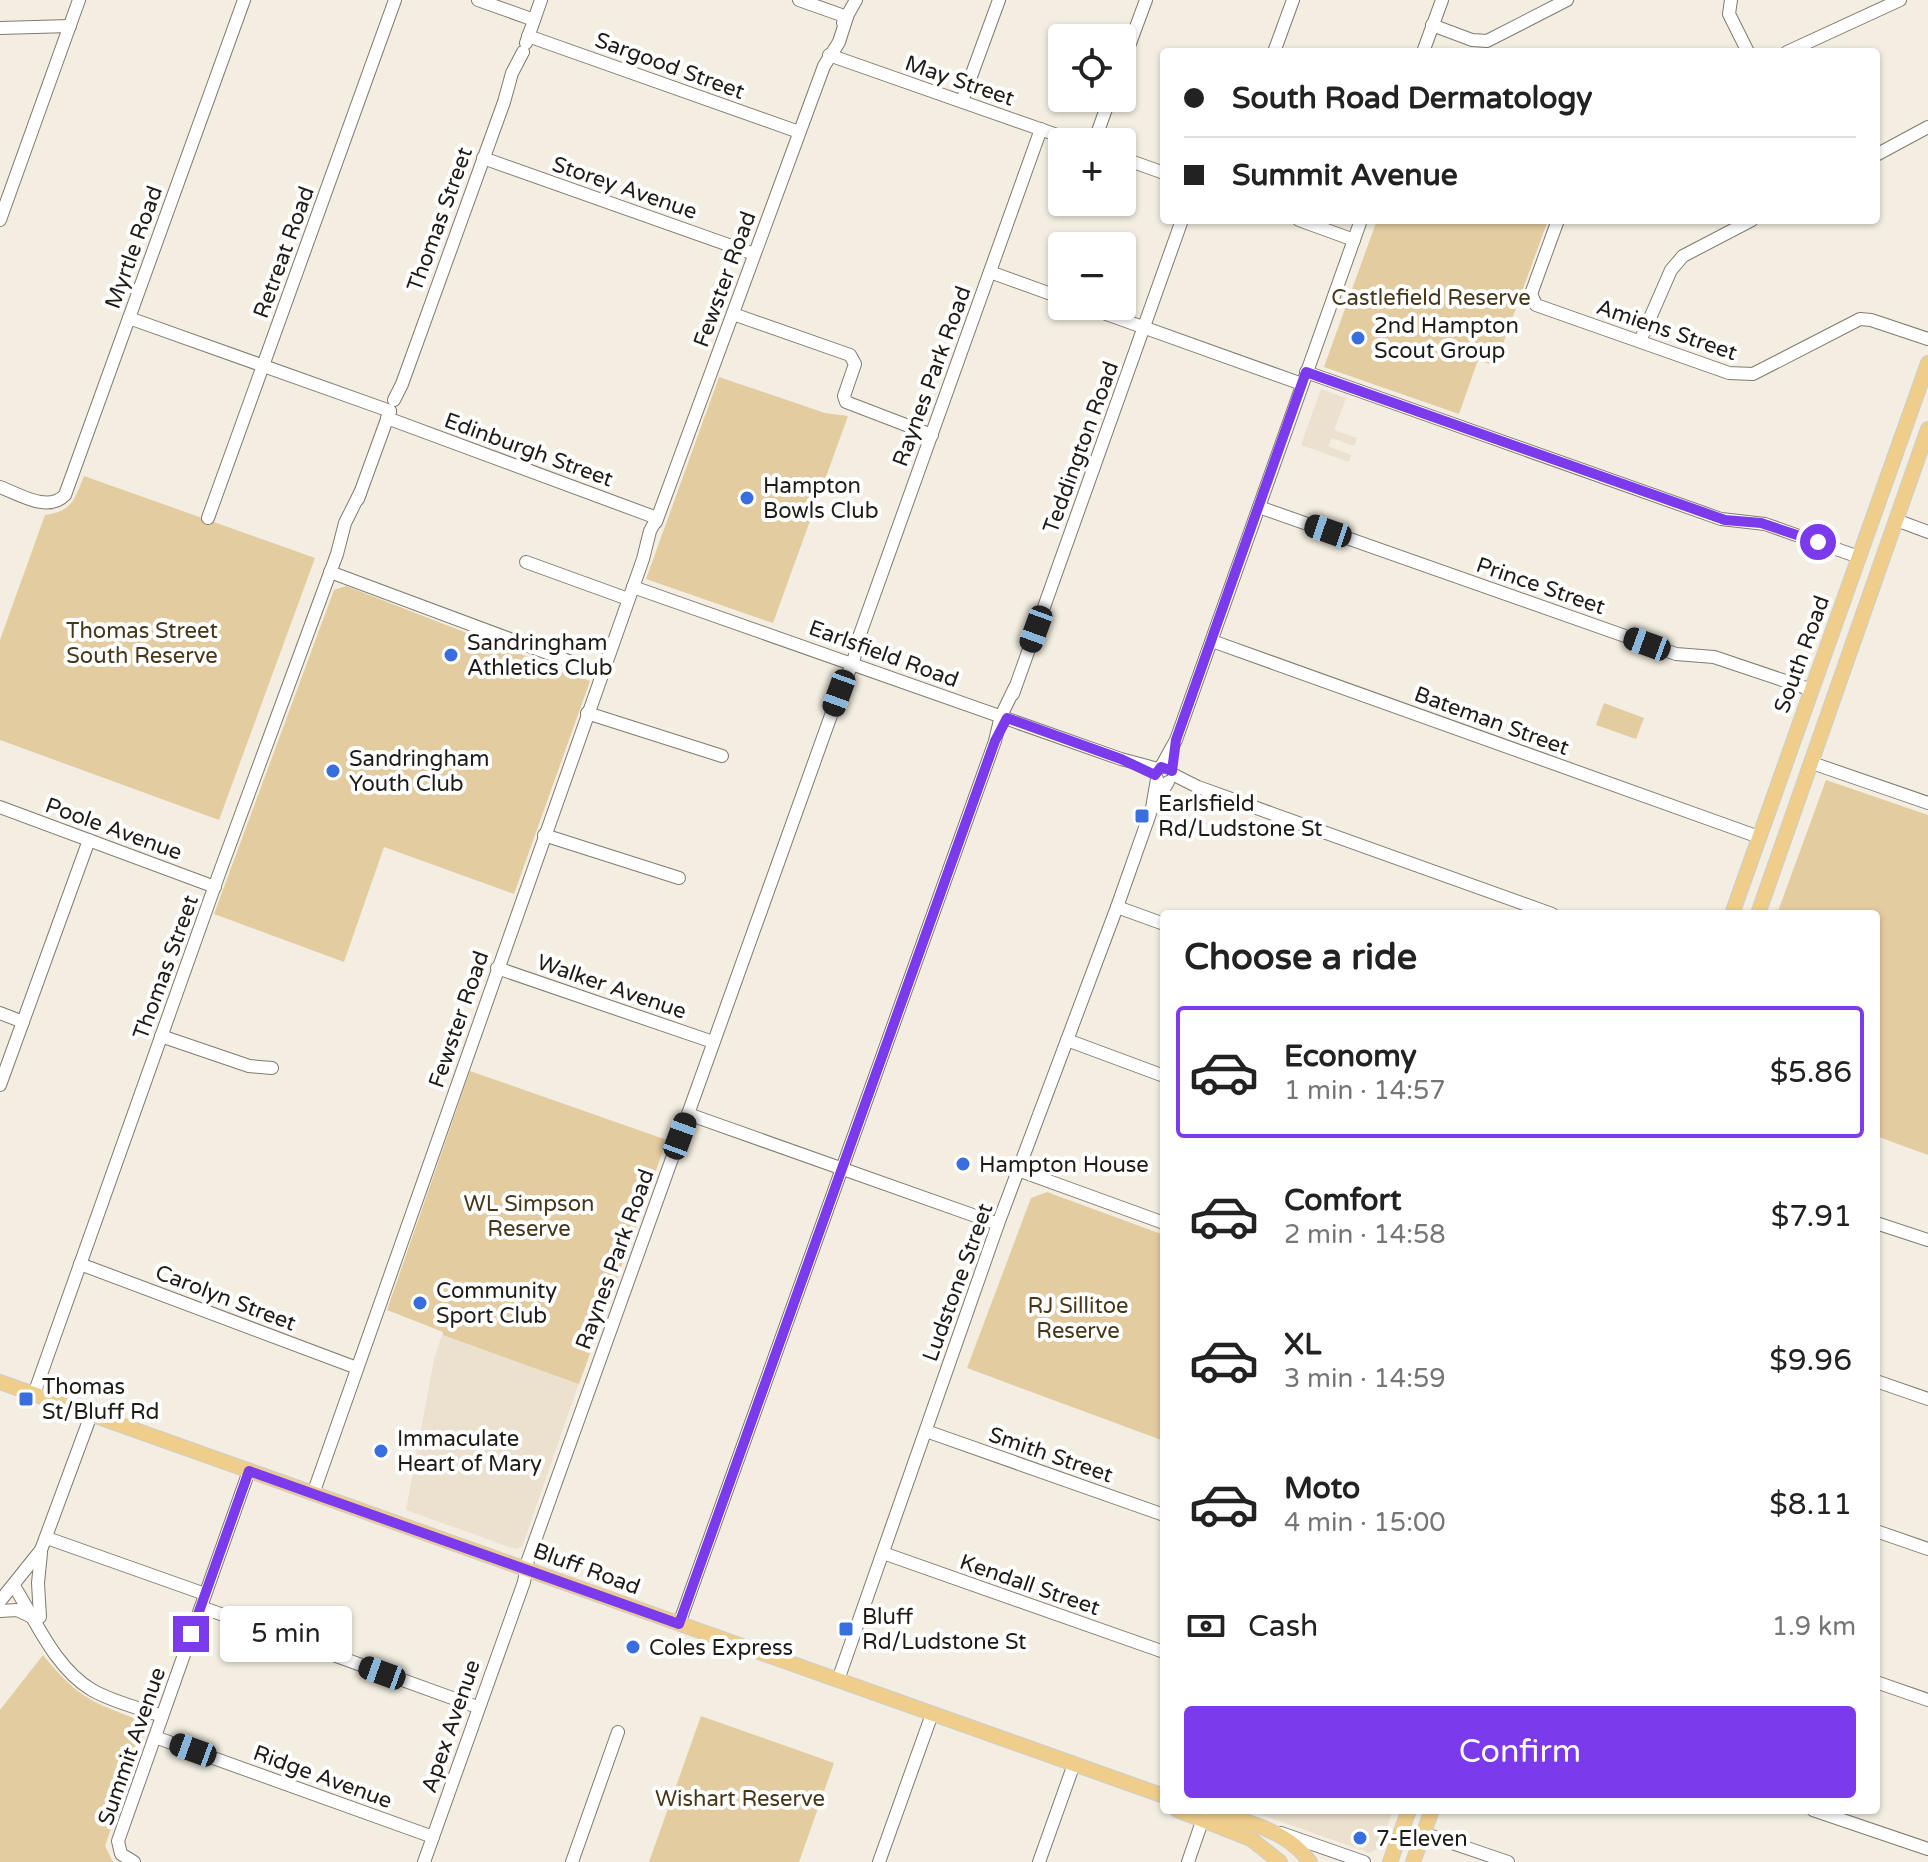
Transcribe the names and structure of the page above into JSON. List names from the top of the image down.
{
  "streets": {
    "main road": ["South Road", "Bluff Road"],
    "street": [
      "Sargood Street",
      "May Street",
      "Storey Avenue",
      "Thomas Street",
      "Myrtle Road",
      "Retreat Road",
      "Fewster Road",
      "Amiens Street",
      "Raynes Park Road",
      "Teddington Road",
      "Edinburgh Street",
      "Prince Street",
      "Earlsfield Road",
      "Bateman Street",
      "Poole Avenue",
      "Walker Avenue",
      "Ludstone Street",
      "Carolyn Street",
      "Smith Street",
      "Kendall Street",
      "Apex Avenue",
      "Summit Avenue",
      "Ridge Avenue"
    ]
  },
  "crossings": [
    ["Sargood Street", "Thomas Street"],
    ["Sargood Street", "Fewster Road"],
    ["May Street", "Fewster Road"],
    ["May Street", "Raynes Park Road"],
    ["Storey Avenue", "Thomas Street"],
    ["Storey Avenue", "Fewster Road"],
    ["Thomas Street", "Edinburgh Street"],
    ["Thomas Street", "Poole Avenue"],
    ["Thomas Street", "Carolyn Street"],
    ["Thomas Street", "Bluff Road"],
    ["Myrtle Road", "Edinburgh Street"],
    ["Retreat Road", "Edinburgh Street"],
    ["Fewster Road", "Edinburgh Street"],
    ["Fewster Road", "Earlsfield Road"],
    ["Fewster Road", "Walker Avenue"],
    ["Fewster Road", "Carolyn Street"],
    ["Fewster Road", "Bluff Road"],
    ["Raynes Park Road", "Earlsfield Road"],
    ["Raynes Park Road", "Walker Avenue"],
    ["Raynes Park Road", "Bluff Road"],
    ["Raynes Park Road", "Apex Avenue"],
    ["Teddington Road", "Earlsfield Road"],
    ["Teddington Road", "Bluff Road"],
    ["Prince Street", "South Road"],
    ["Prince Street", "Ludstone Street"],
    ["Earlsfield Road", "Ludstone Street"],
    ["South Road", "Bateman Street"],
    ["Bateman Street", "Ludstone Street"],
    ["Ludstone Street", "Smith Street"],
    ["Ludstone Street", "Bluff Road"],
    ["Ludstone Street", "Kendall Street"],
    ["Bluff Road", "Apex Avenue"],
    ["Bluff Road", "Summit Avenue"],
    ["Apex Avenue", "Ridge Avenue"],
    ["Summit Avenue", "Ridge Avenue"]
  ],
  "parks": [
    "Castlefield Reserve",
    "Thomas Street South Reserve",
    "WL Simpson Reserve",
    "RJ Sillitoe Reserve",
    "Wishart Reserve"
  ],
  "places": {
    "other": [
      "2nd Hampton Scout Group",
      "Hampton Bowls Club",
      "Sandringham Athletics Club",
      "Sandringham Youth Club",
      "Hampton House",
      "Community Sport Club",
      "Immaculate Heart of Mary",
      "Coles Express",
      "7-Eleven"
    ],
    "transit": ["Earlsfield Rd/Ludstone St", "Thomas St/Bluff Rd", "Bluff Rd/Ludstone St"]
  },
  "page": {
    "map_buttons": ["+", "−"],
    "banner": ["South Road Dermatology", "Summit Avenue"],
    "heading": "Choose a ride",
    "list": [
      {
        "name": "Economy",
        "note": "1 min · 14:57",
        "value": "$5.86"
      },
      {
        "name": "Comfort",
        "note": "2 min · 14:58",
        "value": "$7.91"
      },
      {
        "name": "XL",
        "note": "3 min · 14:59",
        "value": "$9.96"
      },
      {
        "name": "Moto",
        "note": "4 min · 15:00",
        "value": "$8.11"
      }
    ],
    "pay": ["Cash", "1.9 km"],
    "bubble": "5 min",
    "buttons": "Confirm"
  }
}
